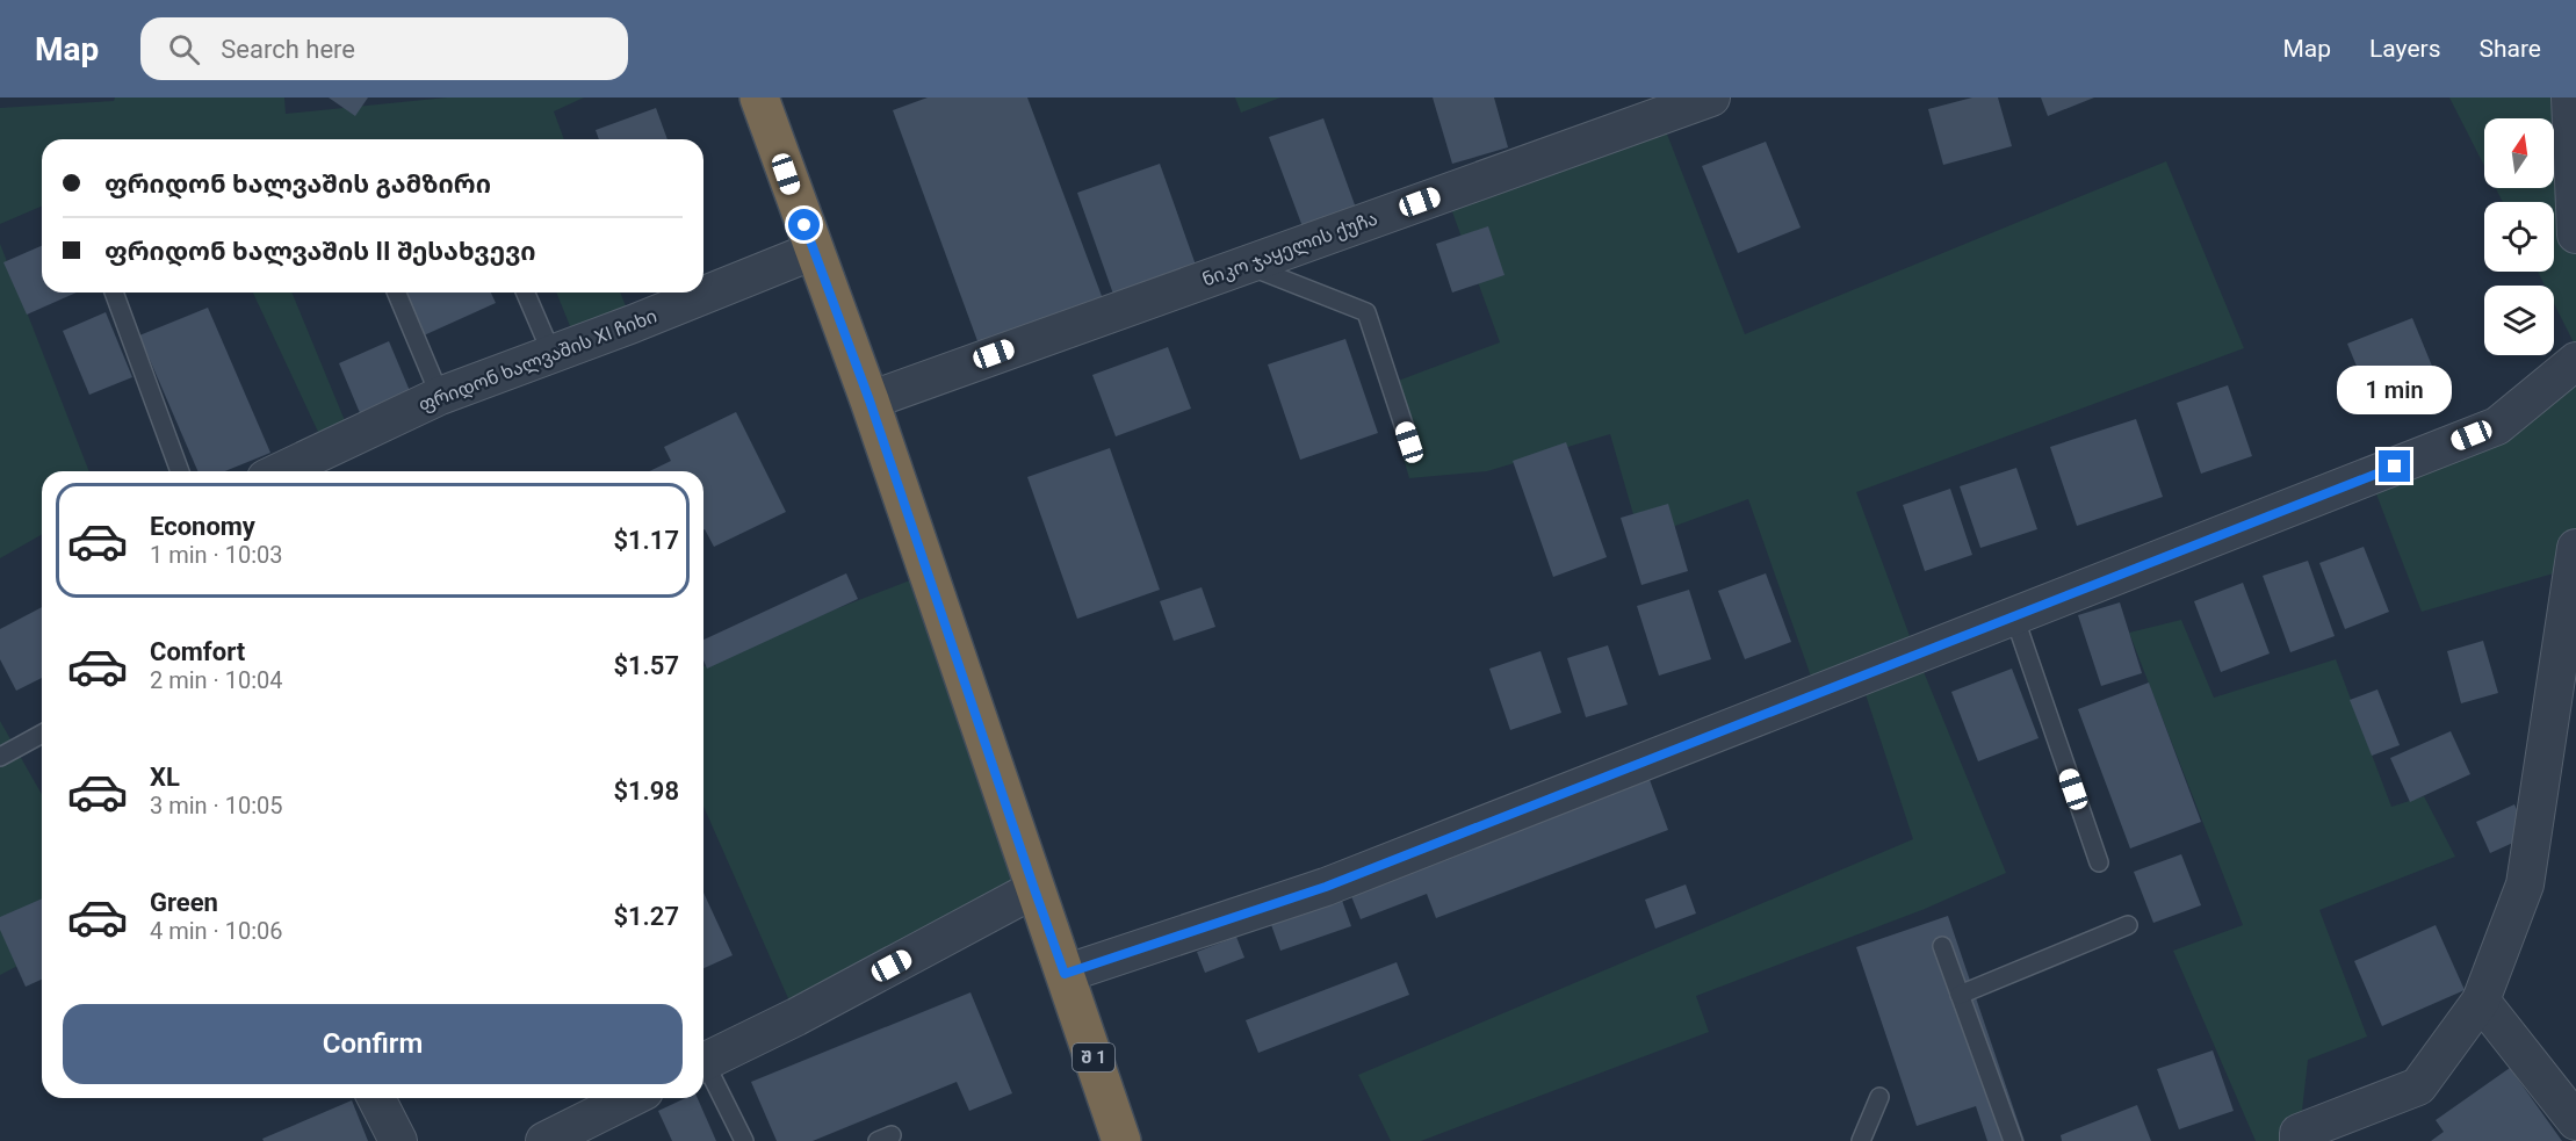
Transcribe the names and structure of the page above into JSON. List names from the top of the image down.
{
  "streets": {
    "highway": ["შ 1"],
    "street": ["ნიკო ჯაყელის ქუჩა", "ფრიდონ ხალვაშის XI ჩიხი"]
  },
  "crossings": [
    ["ნიკო ჯაყელის ქუჩა", "შ 1"],
    ["ფრიდონ ხალვაშის XI ჩიხი", "შ 1"]
  ],
  "north": "top",
  "page": {
    "header": "Map",
    "search": "Search here",
    "nav": ["Map", "Layers", "Share"],
    "banner": ["ფრიდონ ხალვაშის გამზირი", "ფრიდონ ხალვაშის II შესახვევი"],
    "bubble": "1 min",
    "list": [
      {
        "name": "Economy",
        "note": "1 min · 10:03",
        "value": "$1.17"
      },
      {
        "name": "Comfort",
        "note": "2 min · 10:04",
        "value": "$1.57"
      },
      {
        "name": "XL",
        "note": "3 min · 10:05",
        "value": "$1.98"
      },
      {
        "name": "Green",
        "note": "4 min · 10:06",
        "value": "$1.27"
      }
    ],
    "buttons": "Confirm"
  }
}
